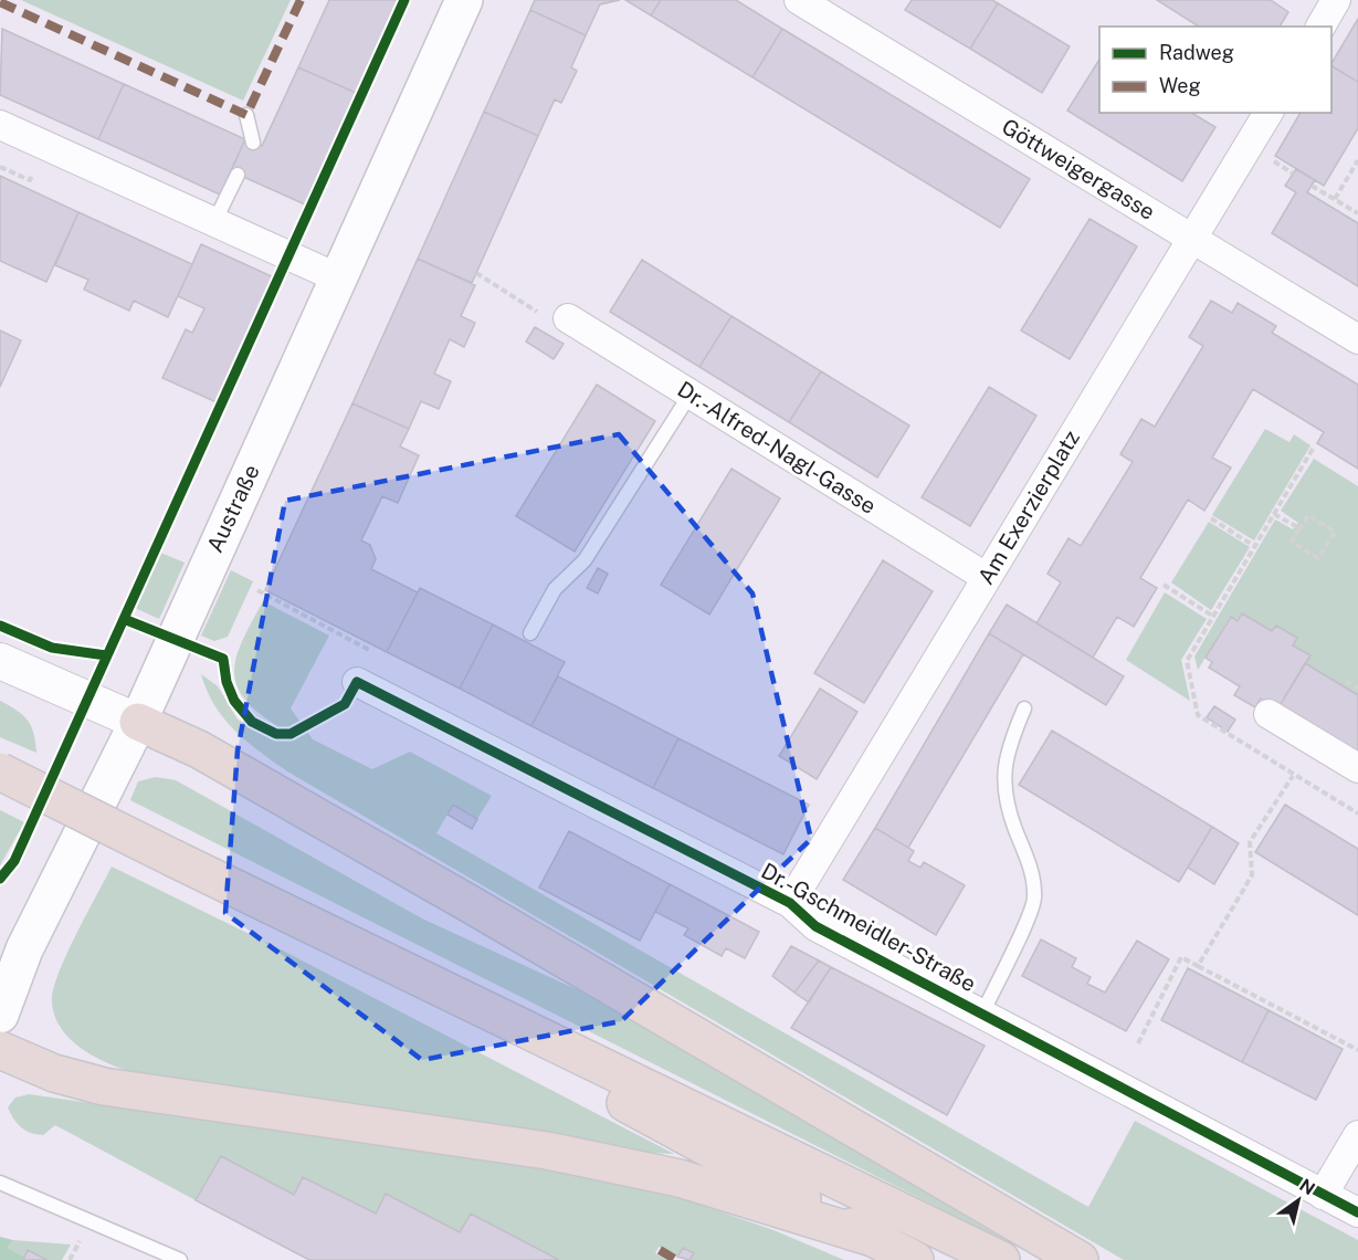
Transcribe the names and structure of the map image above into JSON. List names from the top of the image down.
{
  "streets": {
    "main road": ["Austraße"],
    "street": [
      "Göttweigergasse",
      "Dr.-Alfred-Nagl-Gasse",
      "Am Exerzierplatz",
      "Dr.-Gschmeidler-Straße"
    ]
  },
  "crossings": [
    ["Göttweigergasse", "Am Exerzierplatz"],
    ["Dr.-Alfred-Nagl-Gasse", "Am Exerzierplatz"],
    ["Am Exerzierplatz", "Dr.-Gschmeidler-Straße"]
  ],
  "legend": ["Radweg", "Weg"],
  "north": "top right"
}
